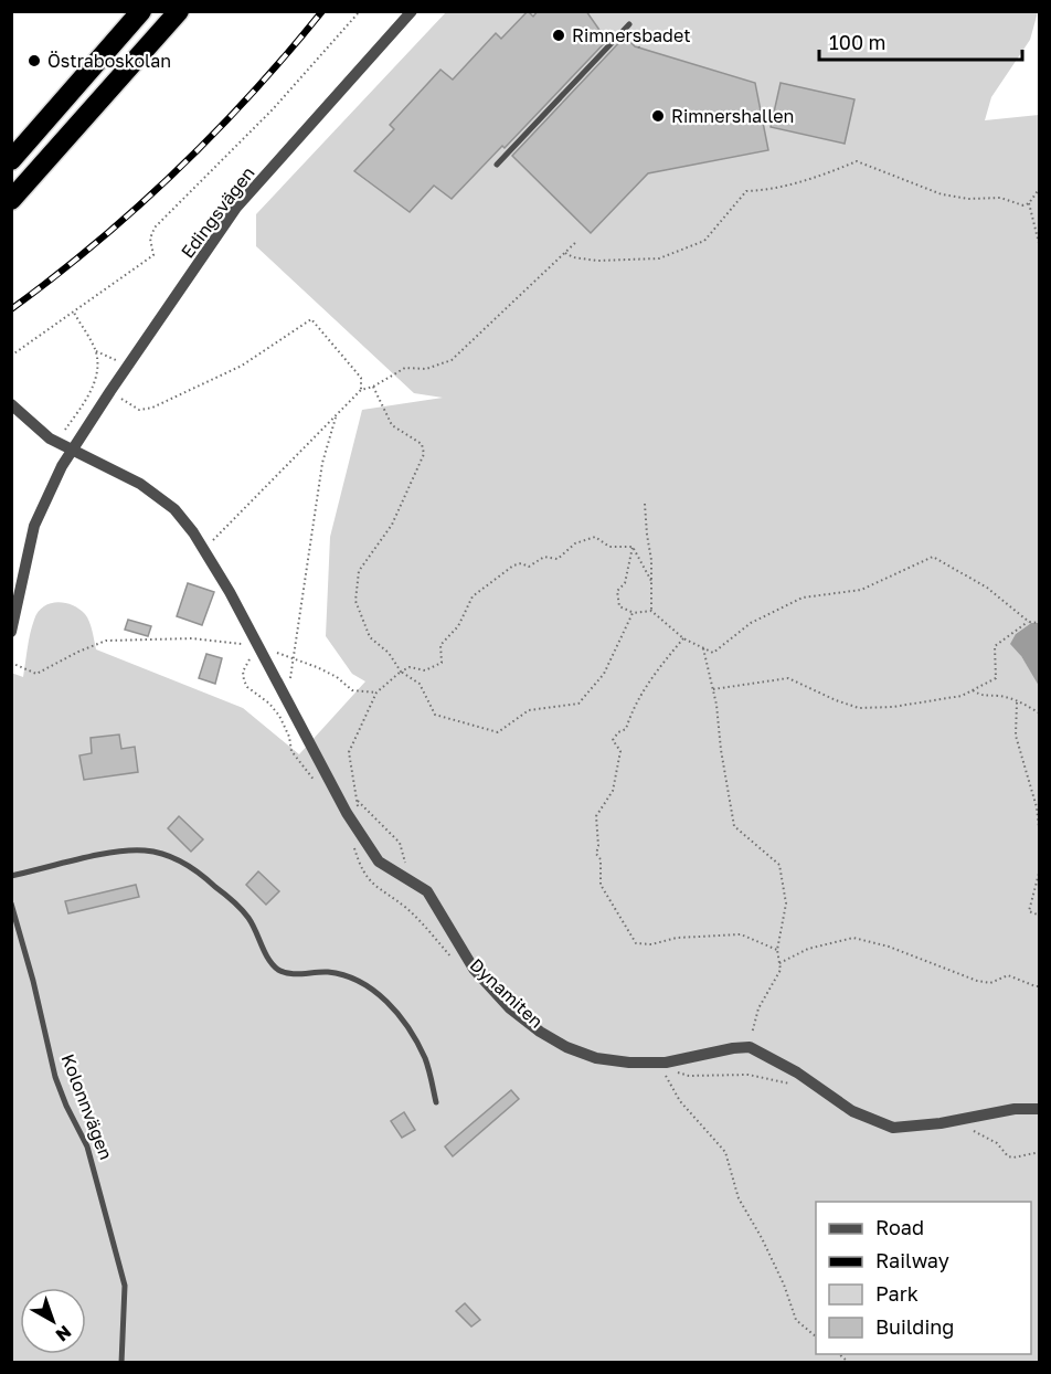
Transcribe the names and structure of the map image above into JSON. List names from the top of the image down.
{
  "streets": {
    "street": ["Edingsvägen"],
    "lane": ["Kolonnvägen"],
    "path": ["Dynamiten"]
  },
  "places": ["Rimnersbadet", "Östraboskolan", "Rimnershallen"],
  "legend": [
    "Road",
    "Railway",
    "Park",
    "Building"
  ],
  "scale_bar": "100 m",
  "north": "bottom right"
}
